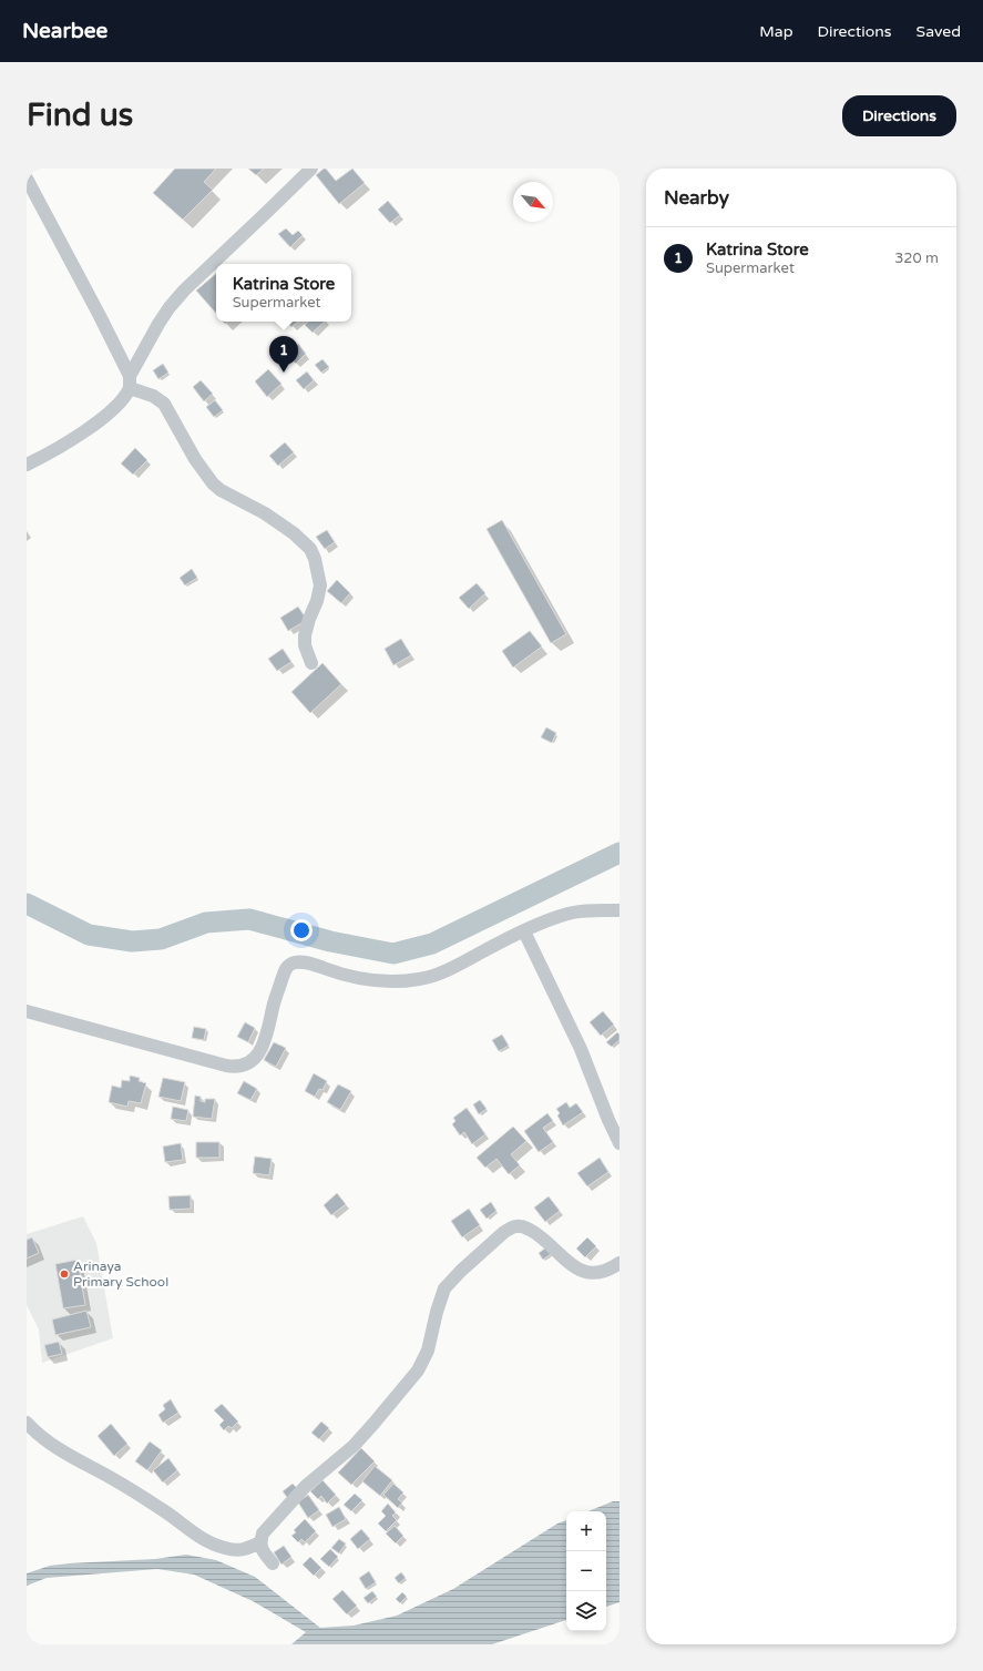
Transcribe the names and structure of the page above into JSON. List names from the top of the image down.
{
  "places": ["Arinaya Primary School"],
  "north": "bottom right",
  "page": {
    "header": "Nearbee",
    "nav": ["Map", "Directions", "Saved"],
    "buttons": "Directions",
    "title": "Find us",
    "heading": "Nearby",
    "list": [
      {
        "mark": "1",
        "name": "Katrina Store",
        "note": "Supermarket",
        "value": "320 m"
      }
    ],
    "popup": ["Katrina Store", "Supermarket"],
    "pins": "1",
    "map_buttons": ["+", "−"]
  }
}
